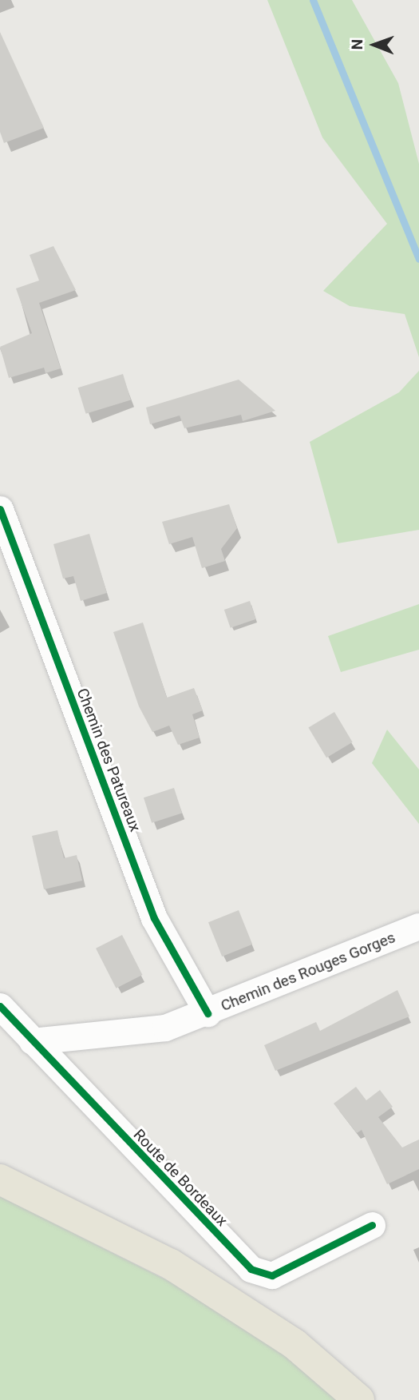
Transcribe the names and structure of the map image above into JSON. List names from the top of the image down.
{
  "streets": {
    "street": ["Chemin des Patureaux", "Chemin des Rouges Gorges", "Route de Bordeaux"]
  },
  "crossings": [
    ["Chemin des Patureaux", "Chemin des Rouges Gorges"],
    ["Chemin des Rouges Gorges", "Route de Bordeaux"]
  ],
  "north": "left"
}
